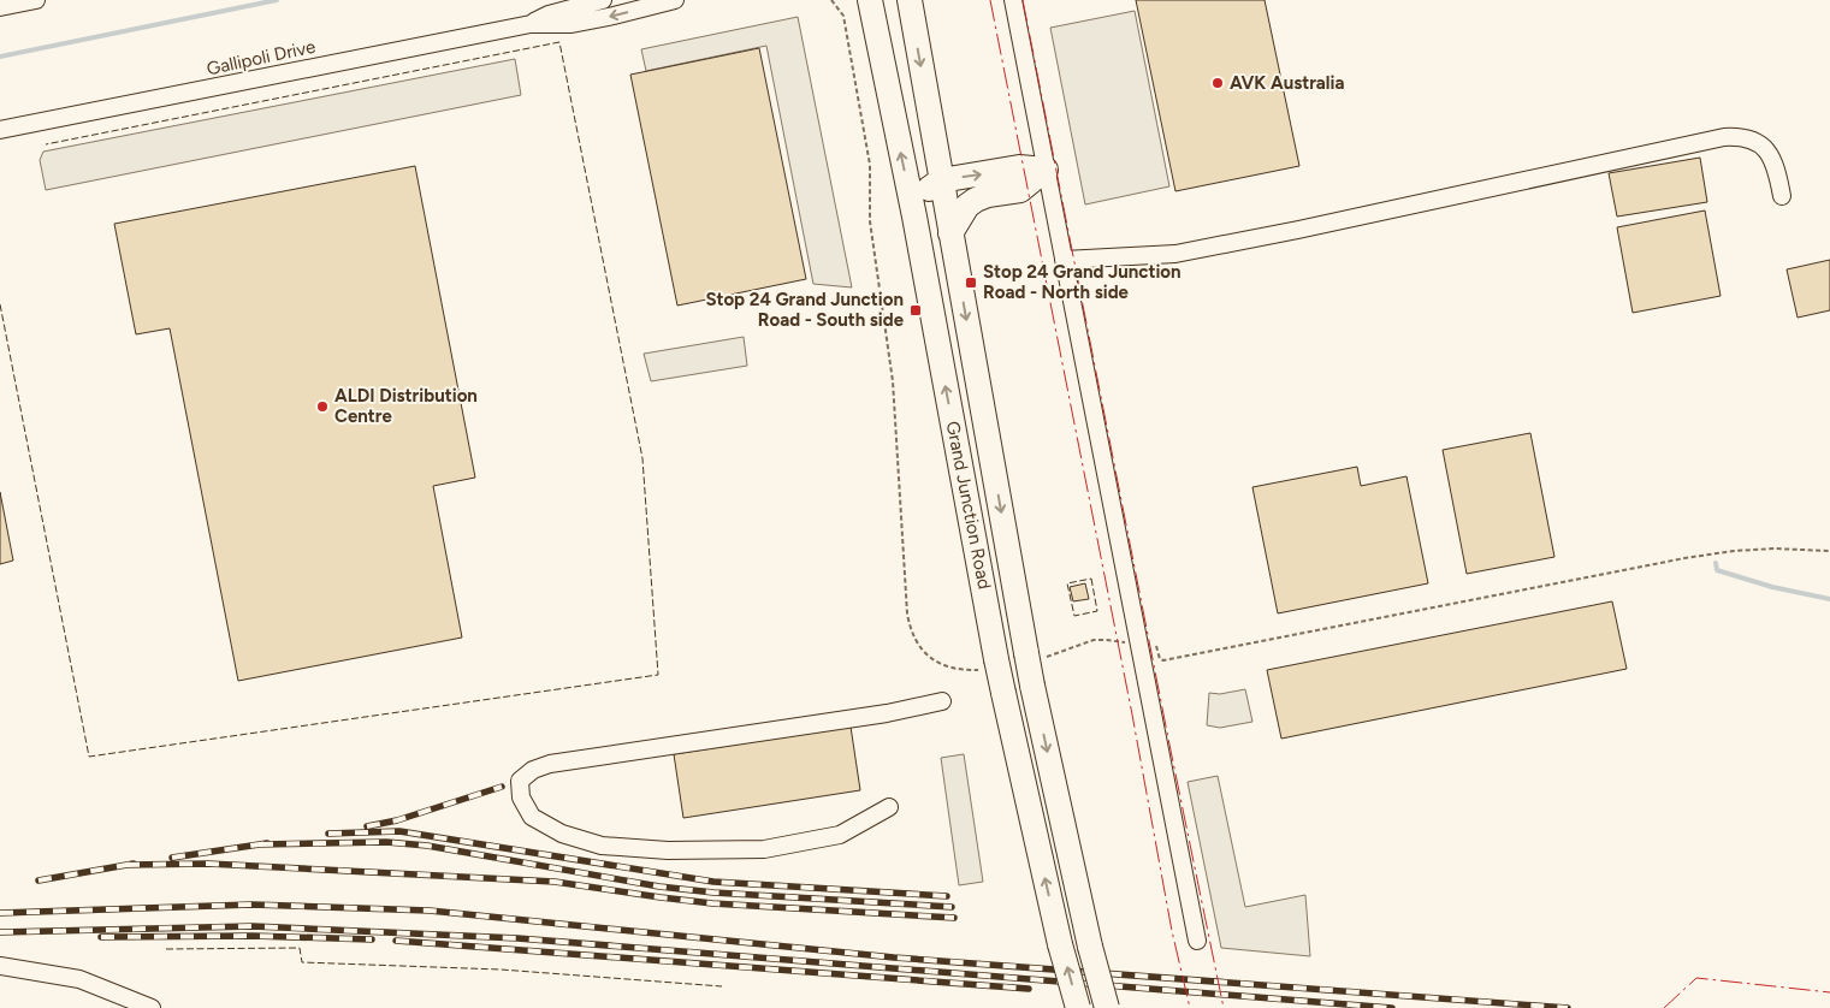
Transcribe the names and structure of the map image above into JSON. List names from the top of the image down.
{
  "streets": {
    "highway": ["Grand Junction Road"],
    "street": ["Gallipoli Drive"]
  },
  "places": {
    "other": ["AVK Australia", "ALDI Distribution Centre"],
    "transit": ["Stop 24 Grand Junction Road - North side", "Stop 24 Grand Junction Road - South side"]
  }
}
